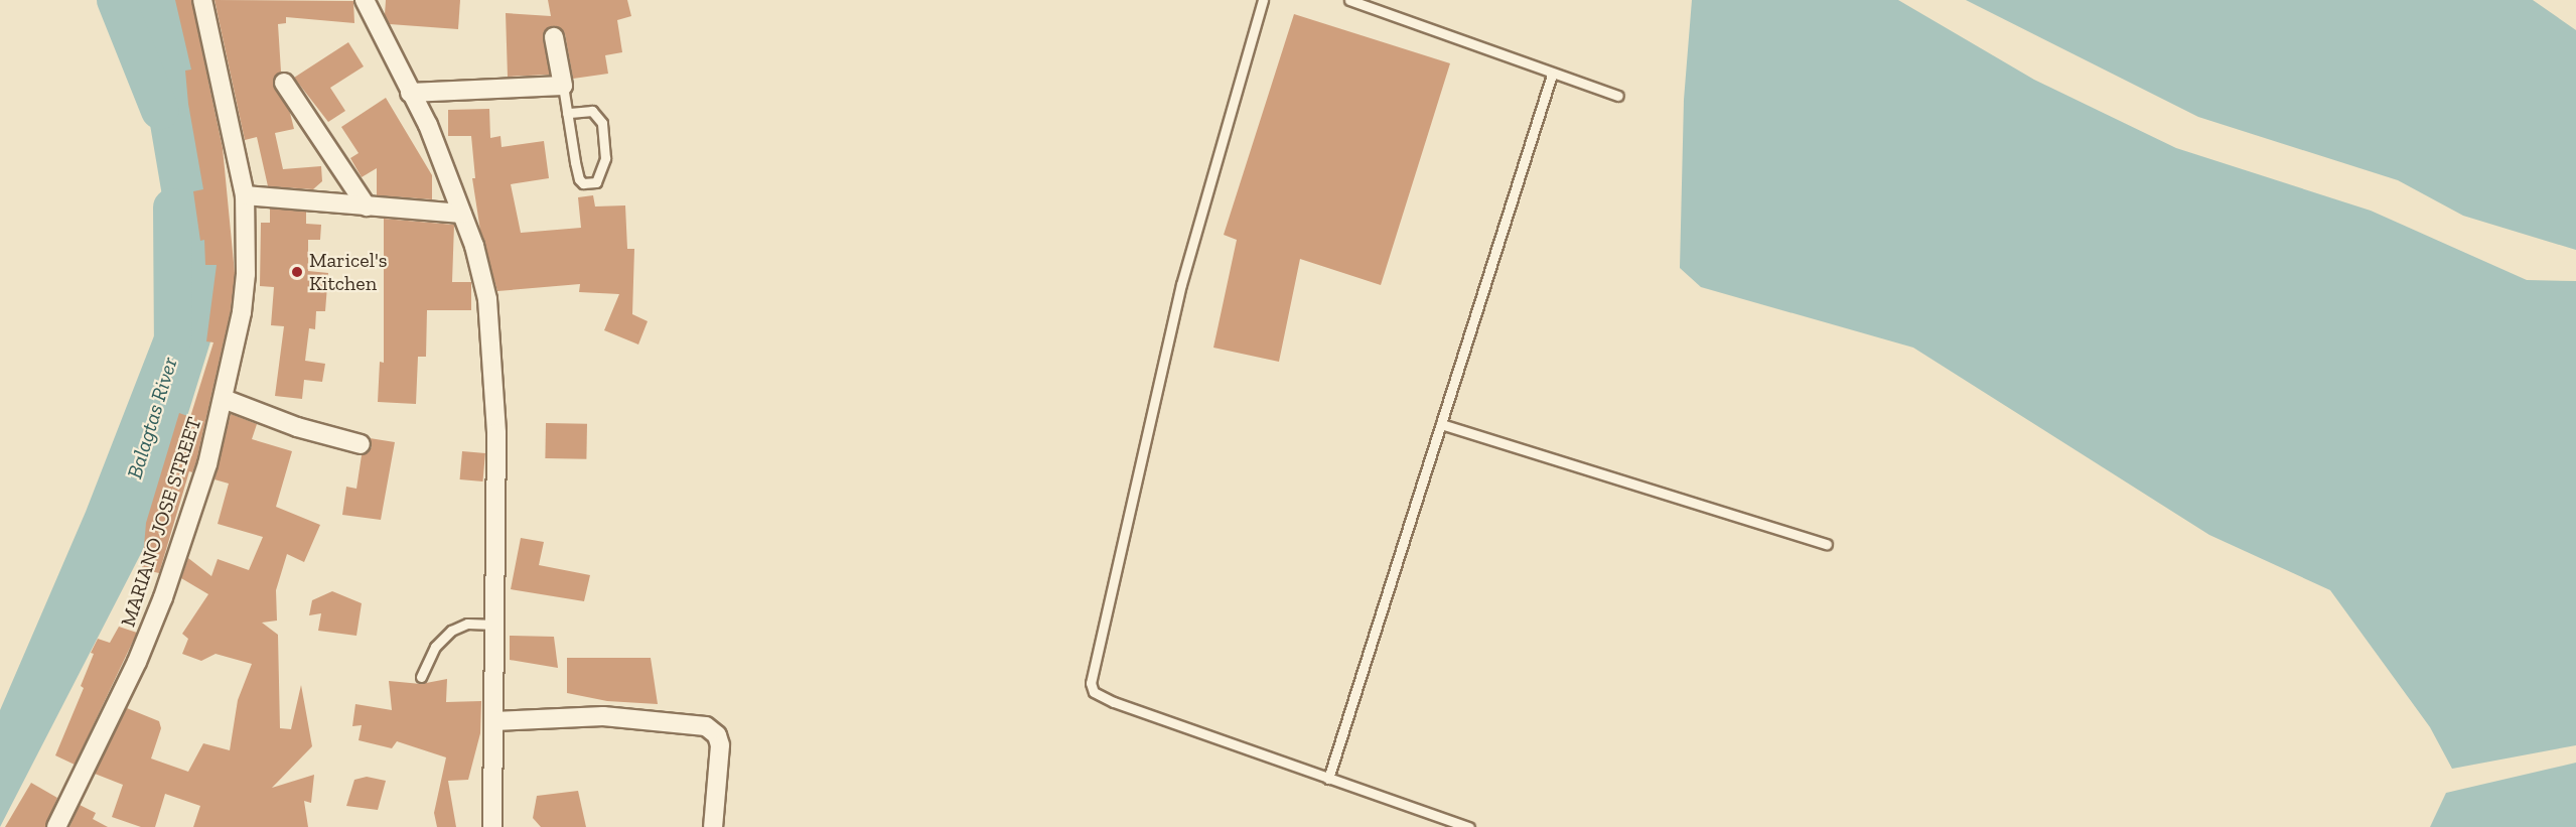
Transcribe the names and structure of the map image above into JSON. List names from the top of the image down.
{
  "streets": {
    "street": ["MARIANO JOSE STREET"]
  },
  "water": ["Balagtas River"],
  "places": ["Maricel's Kitchen"]
}
